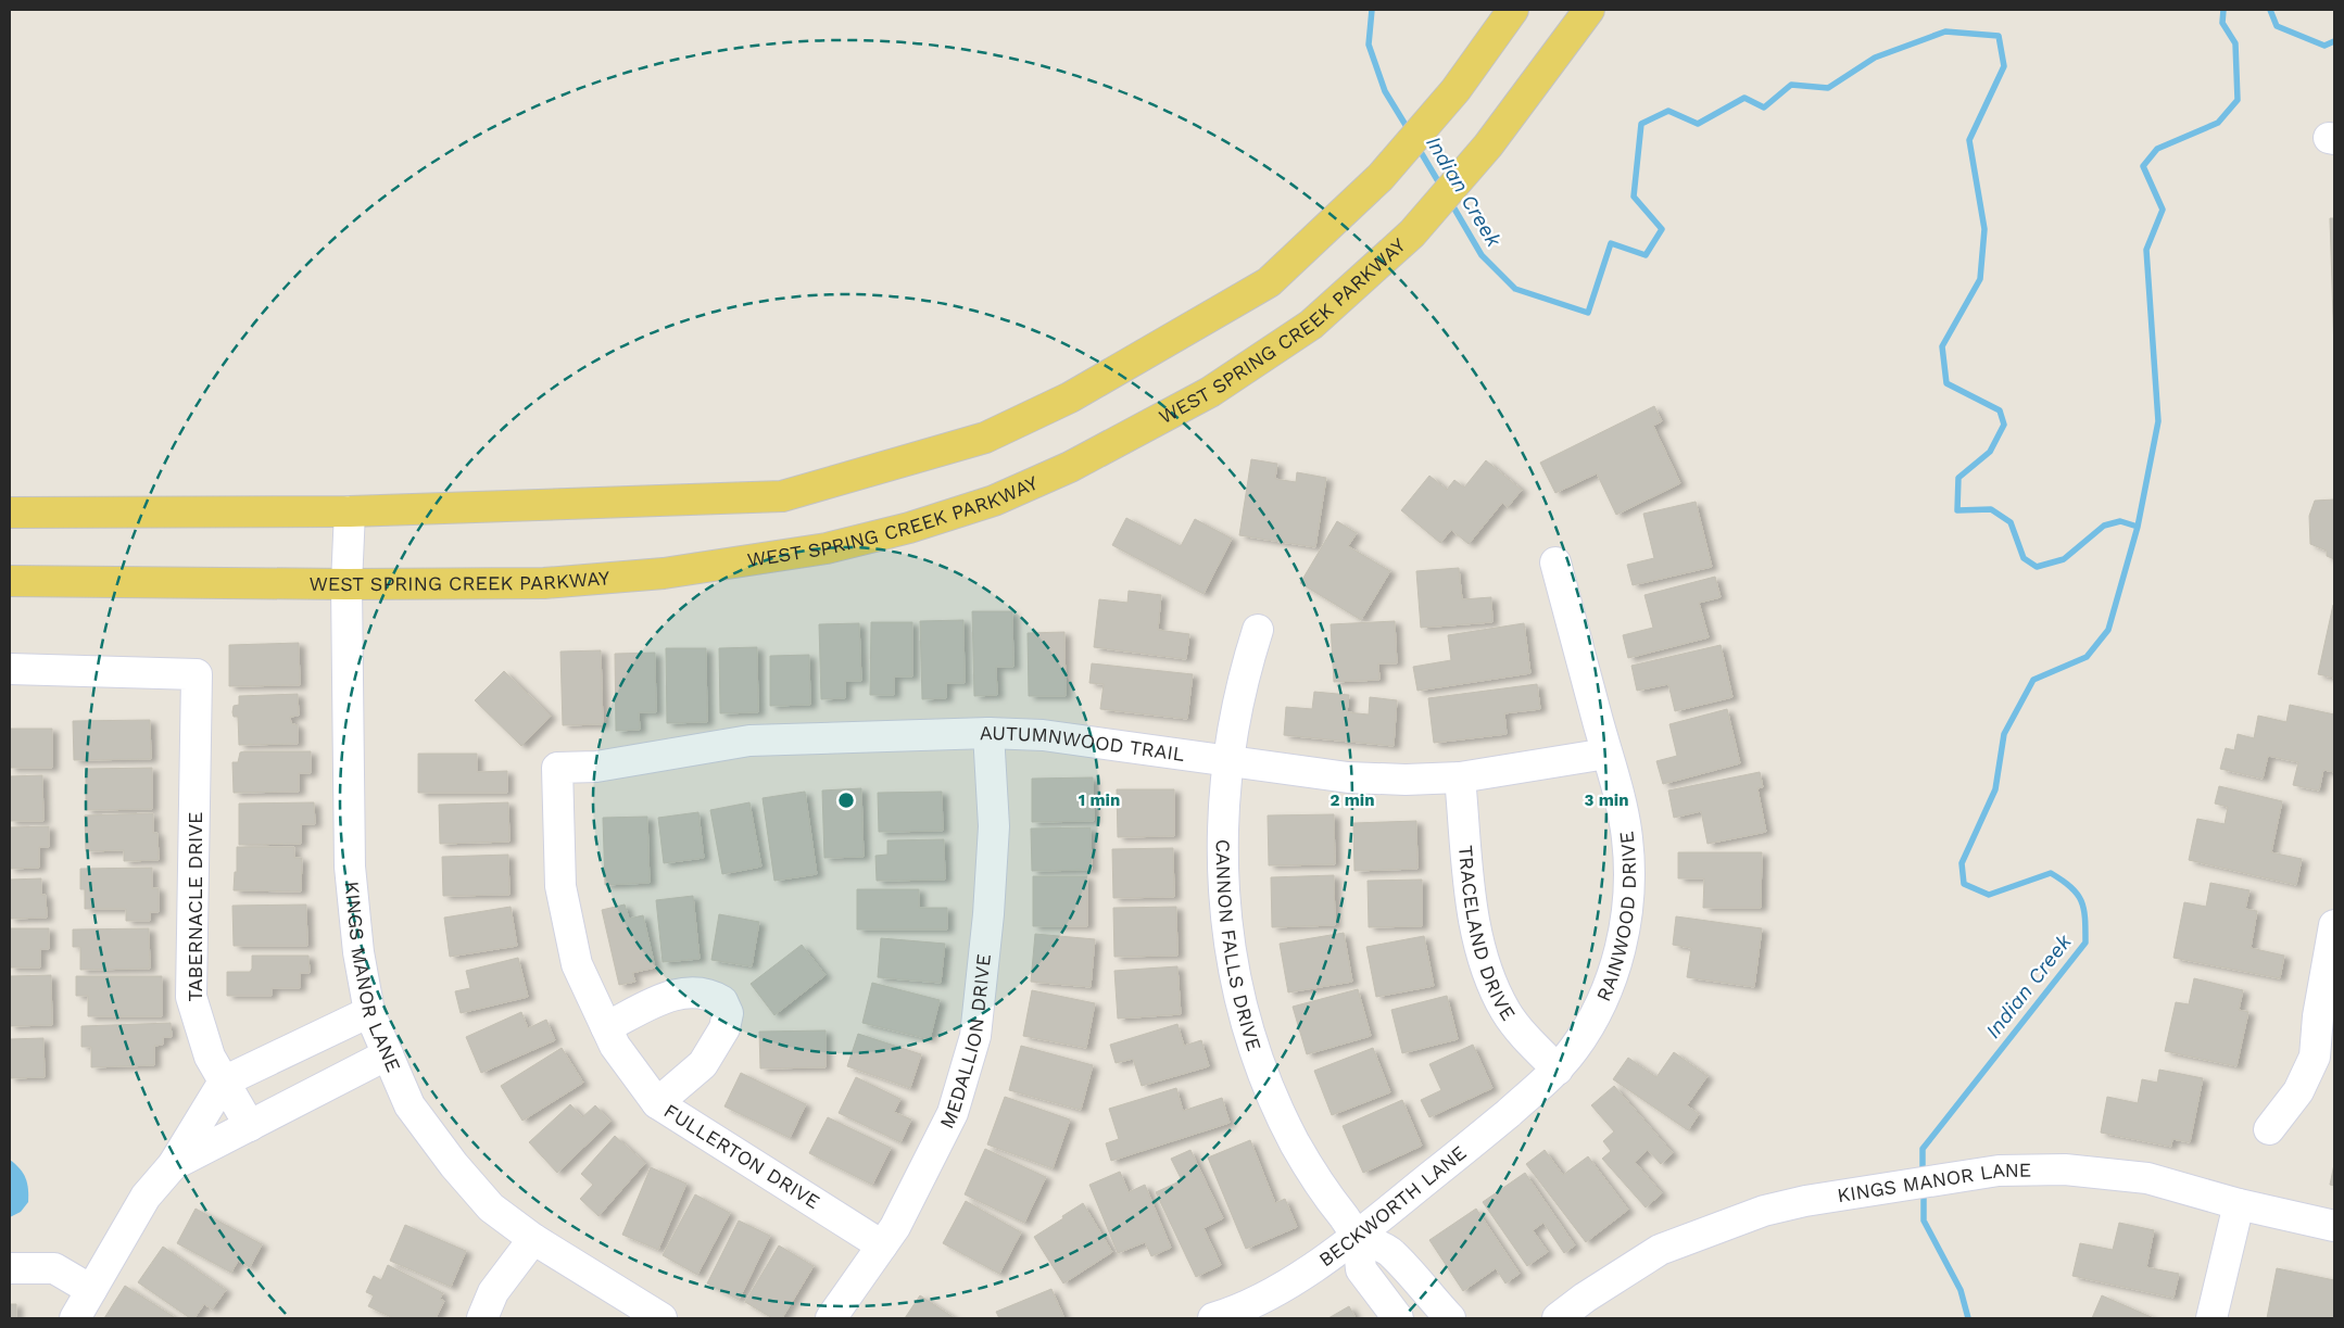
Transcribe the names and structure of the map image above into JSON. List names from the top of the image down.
{
  "streets": {
    "main road": ["WEST SPRING CREEK PARKWAY"],
    "street": [
      "AUTUMNWOOD TRAIL",
      "TABERNACLE DRIVE",
      "RAINWOOD DRIVE",
      "TRACELAND DRIVE",
      "CANNON FALLS DRIVE",
      "KINGS MANOR LANE",
      "MEDALLION DRIVE",
      "FULLERTON DRIVE",
      "BECKWORTH LANE"
    ]
  },
  "crossings": [
    ["WEST SPRING CREEK PARKWAY", "KINGS MANOR LANE"],
    ["AUTUMNWOOD TRAIL", "RAINWOOD DRIVE"],
    ["AUTUMNWOOD TRAIL", "TRACELAND DRIVE"],
    ["AUTUMNWOOD TRAIL", "CANNON FALLS DRIVE"],
    ["AUTUMNWOOD TRAIL", "MEDALLION DRIVE"],
    ["AUTUMNWOOD TRAIL", "FULLERTON DRIVE"],
    ["RAINWOOD DRIVE", "TRACELAND DRIVE"],
    ["RAINWOOD DRIVE", "BECKWORTH LANE"],
    ["TRACELAND DRIVE", "BECKWORTH LANE"],
    ["CANNON FALLS DRIVE", "BECKWORTH LANE"],
    ["MEDALLION DRIVE", "FULLERTON DRIVE"]
  ],
  "water": ["Indian Creek"],
  "rings": ["1 min", "2 min", "3 min"]
}
